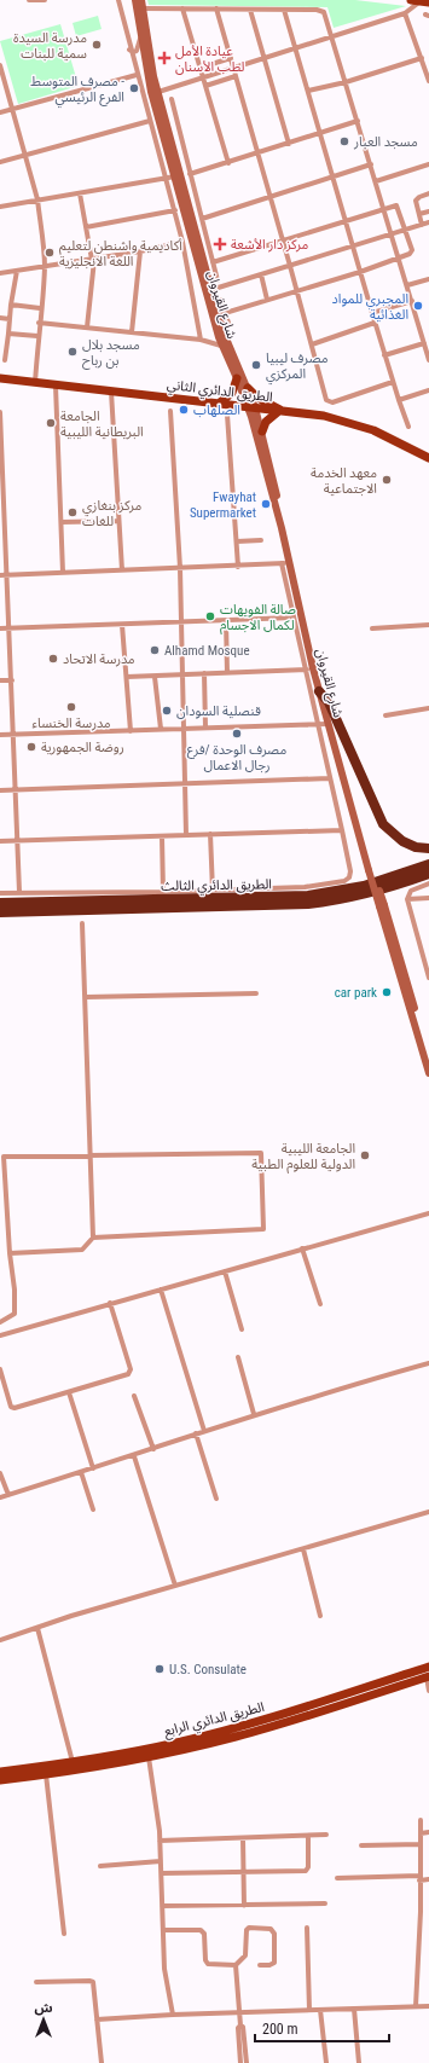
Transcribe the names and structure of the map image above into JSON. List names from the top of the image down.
{
  "streets": {
    "highway": ["الطريق الدائري الثالث"],
    "main road": ["شارع القيروان", "الطريق الدائري الثاني", "الطريق الدائري الرابع"]
  },
  "crossings": [
    ["شارع القيروان", "الطريق الدائري الثاني"]
  ],
  "places": {
    "other": [
      "مدرسة السيدة سمية للبنات",
      "مصرف المتوسط - الفرع الرئيسي",
      "مسجد العبار",
      "أكاديمية واشنطن لتعليم اللغة الانجليزية",
      "المجبري للمواد الغذائية",
      "مسجد بلال بن رباح",
      "مصرف ليبيا المركزي",
      "الصلهاب",
      "الجامعة البريطانية الليبية",
      "معهد الخدمة الاجتماعية",
      "Fwayhat Supermarket",
      "مركز بنغازي للغات",
      "صالة الفويهات لكمال الاجسام",
      "Alhamd Mosque",
      "مدرسة الاتحاد",
      "مدرسة الخنساء",
      "قنصلية السودان",
      "مصرف الوحدة /فرع رجال الاعمال",
      "روضة الجمهورية",
      "car park",
      "الجامعة الليبية الدولية للعلوم الطبية",
      "U.S. Consulate"
    ],
    "health": ["عيادة الأمل لطب الأسنان", "مركز دار الأشعة"]
  },
  "scale_bar": "200 m",
  "north": "top"
}
